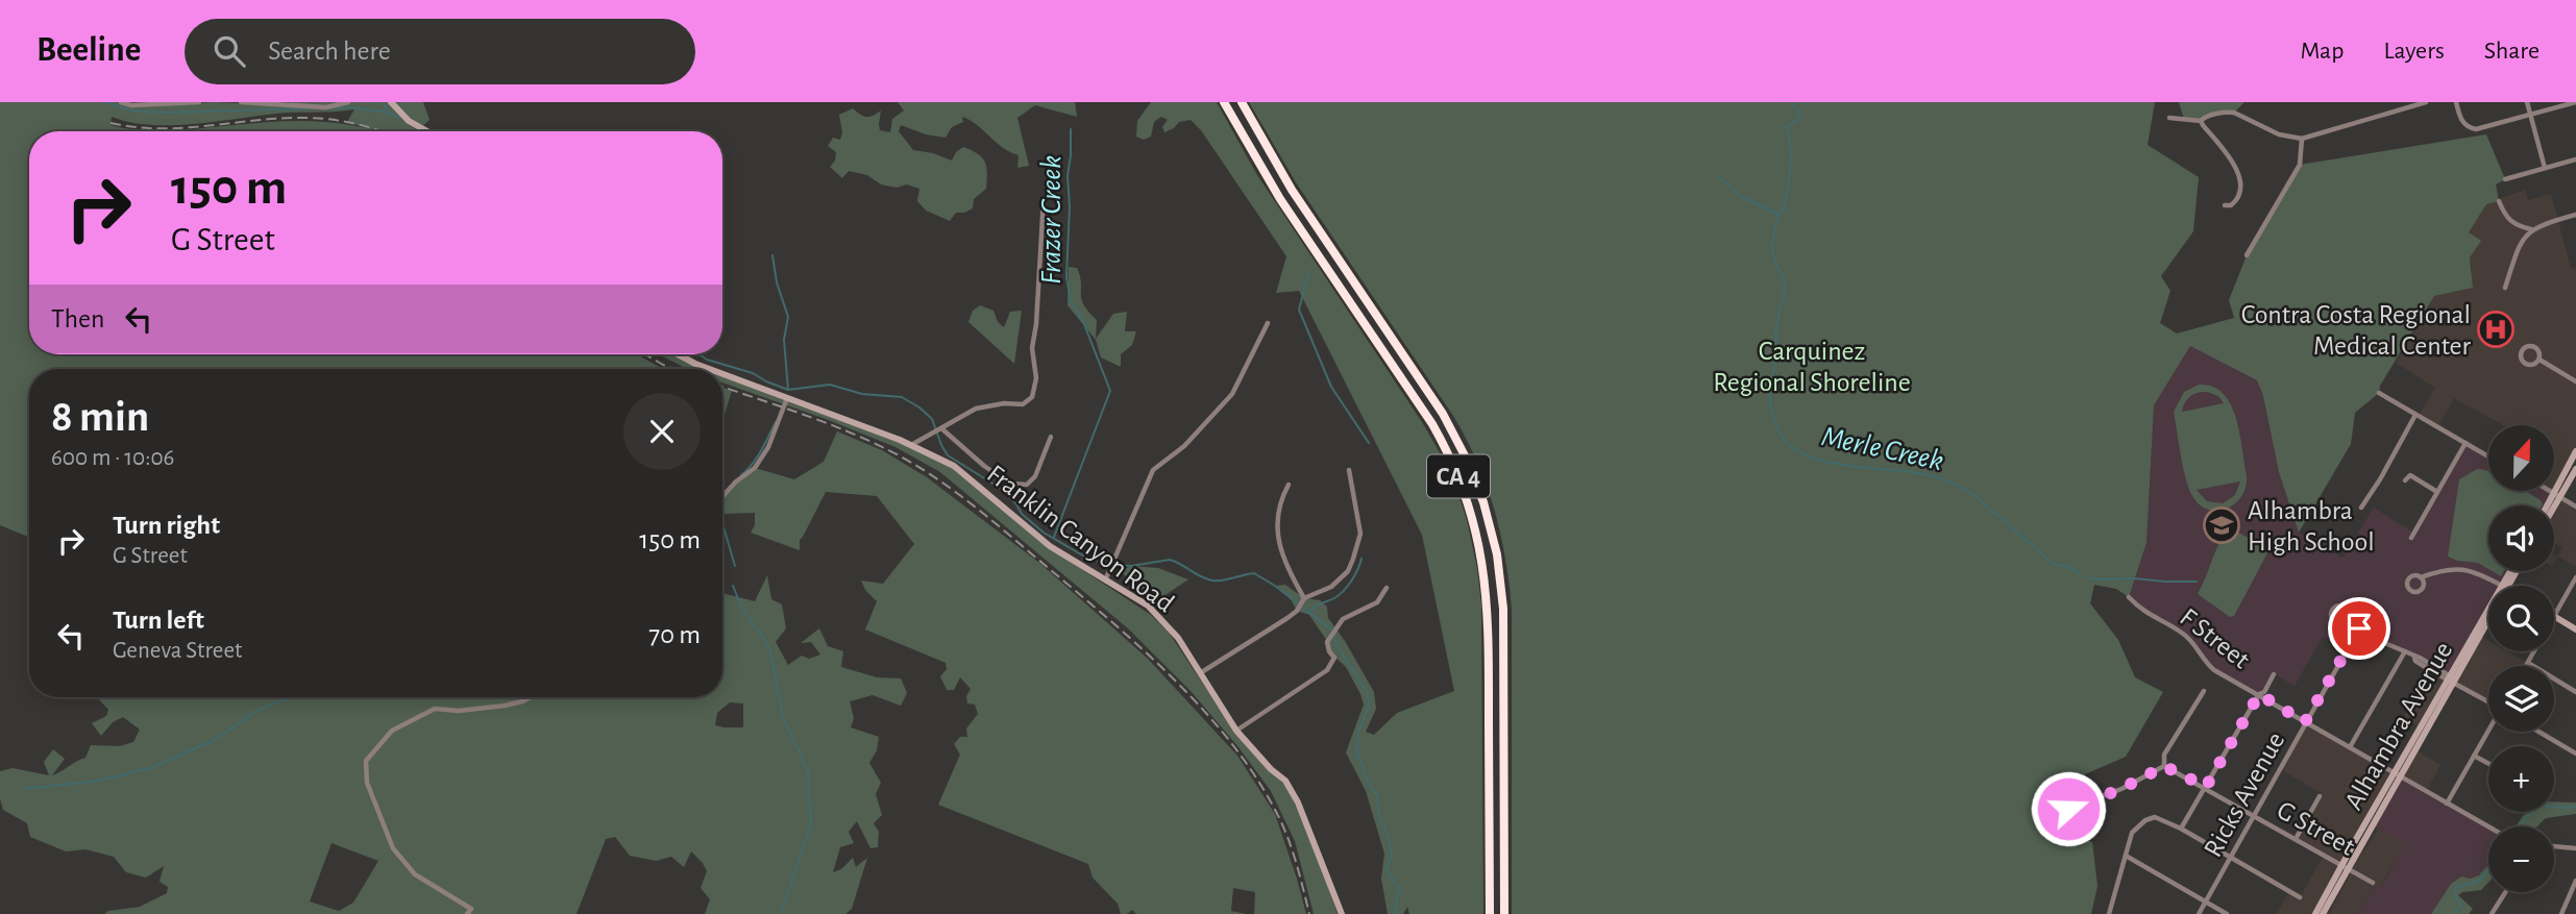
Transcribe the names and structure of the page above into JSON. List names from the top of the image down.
{
  "streets": {
    "highway": ["CA 4"],
    "street": [
      "Franklin Canyon Road",
      "F Street",
      "Alhambra Avenue",
      "Ricks Avenue",
      "G Street"
    ]
  },
  "crossings": [
    ["F Street", "Alhambra Avenue"],
    ["F Street", "Ricks Avenue"],
    ["Alhambra Avenue", "G Street"],
    ["Ricks Avenue", "G Street"]
  ],
  "water": ["Frazer Creek", "Merle Creek"],
  "parks": ["Carquinez Regional Shoreline"],
  "places": {
    "hospital": ["Contra Costa Regional Medical Center"],
    "school or university": ["Alhambra High School"]
  },
  "north": "top",
  "page": {
    "header": "Beeline",
    "search": "Search here",
    "nav": ["Map", "Layers", "Share"],
    "turn": ["150 m", "G Street"],
    "then": "Then",
    "heading": ["8 min", "600 m · 10:06"],
    "map_buttons": ["+", "−"],
    "list": [
      {
        "name": "Turn right",
        "note": "G Street",
        "value": "150 m"
      },
      {
        "name": "Turn left",
        "note": "Geneva Street",
        "value": "70 m"
      }
    ]
  }
}
